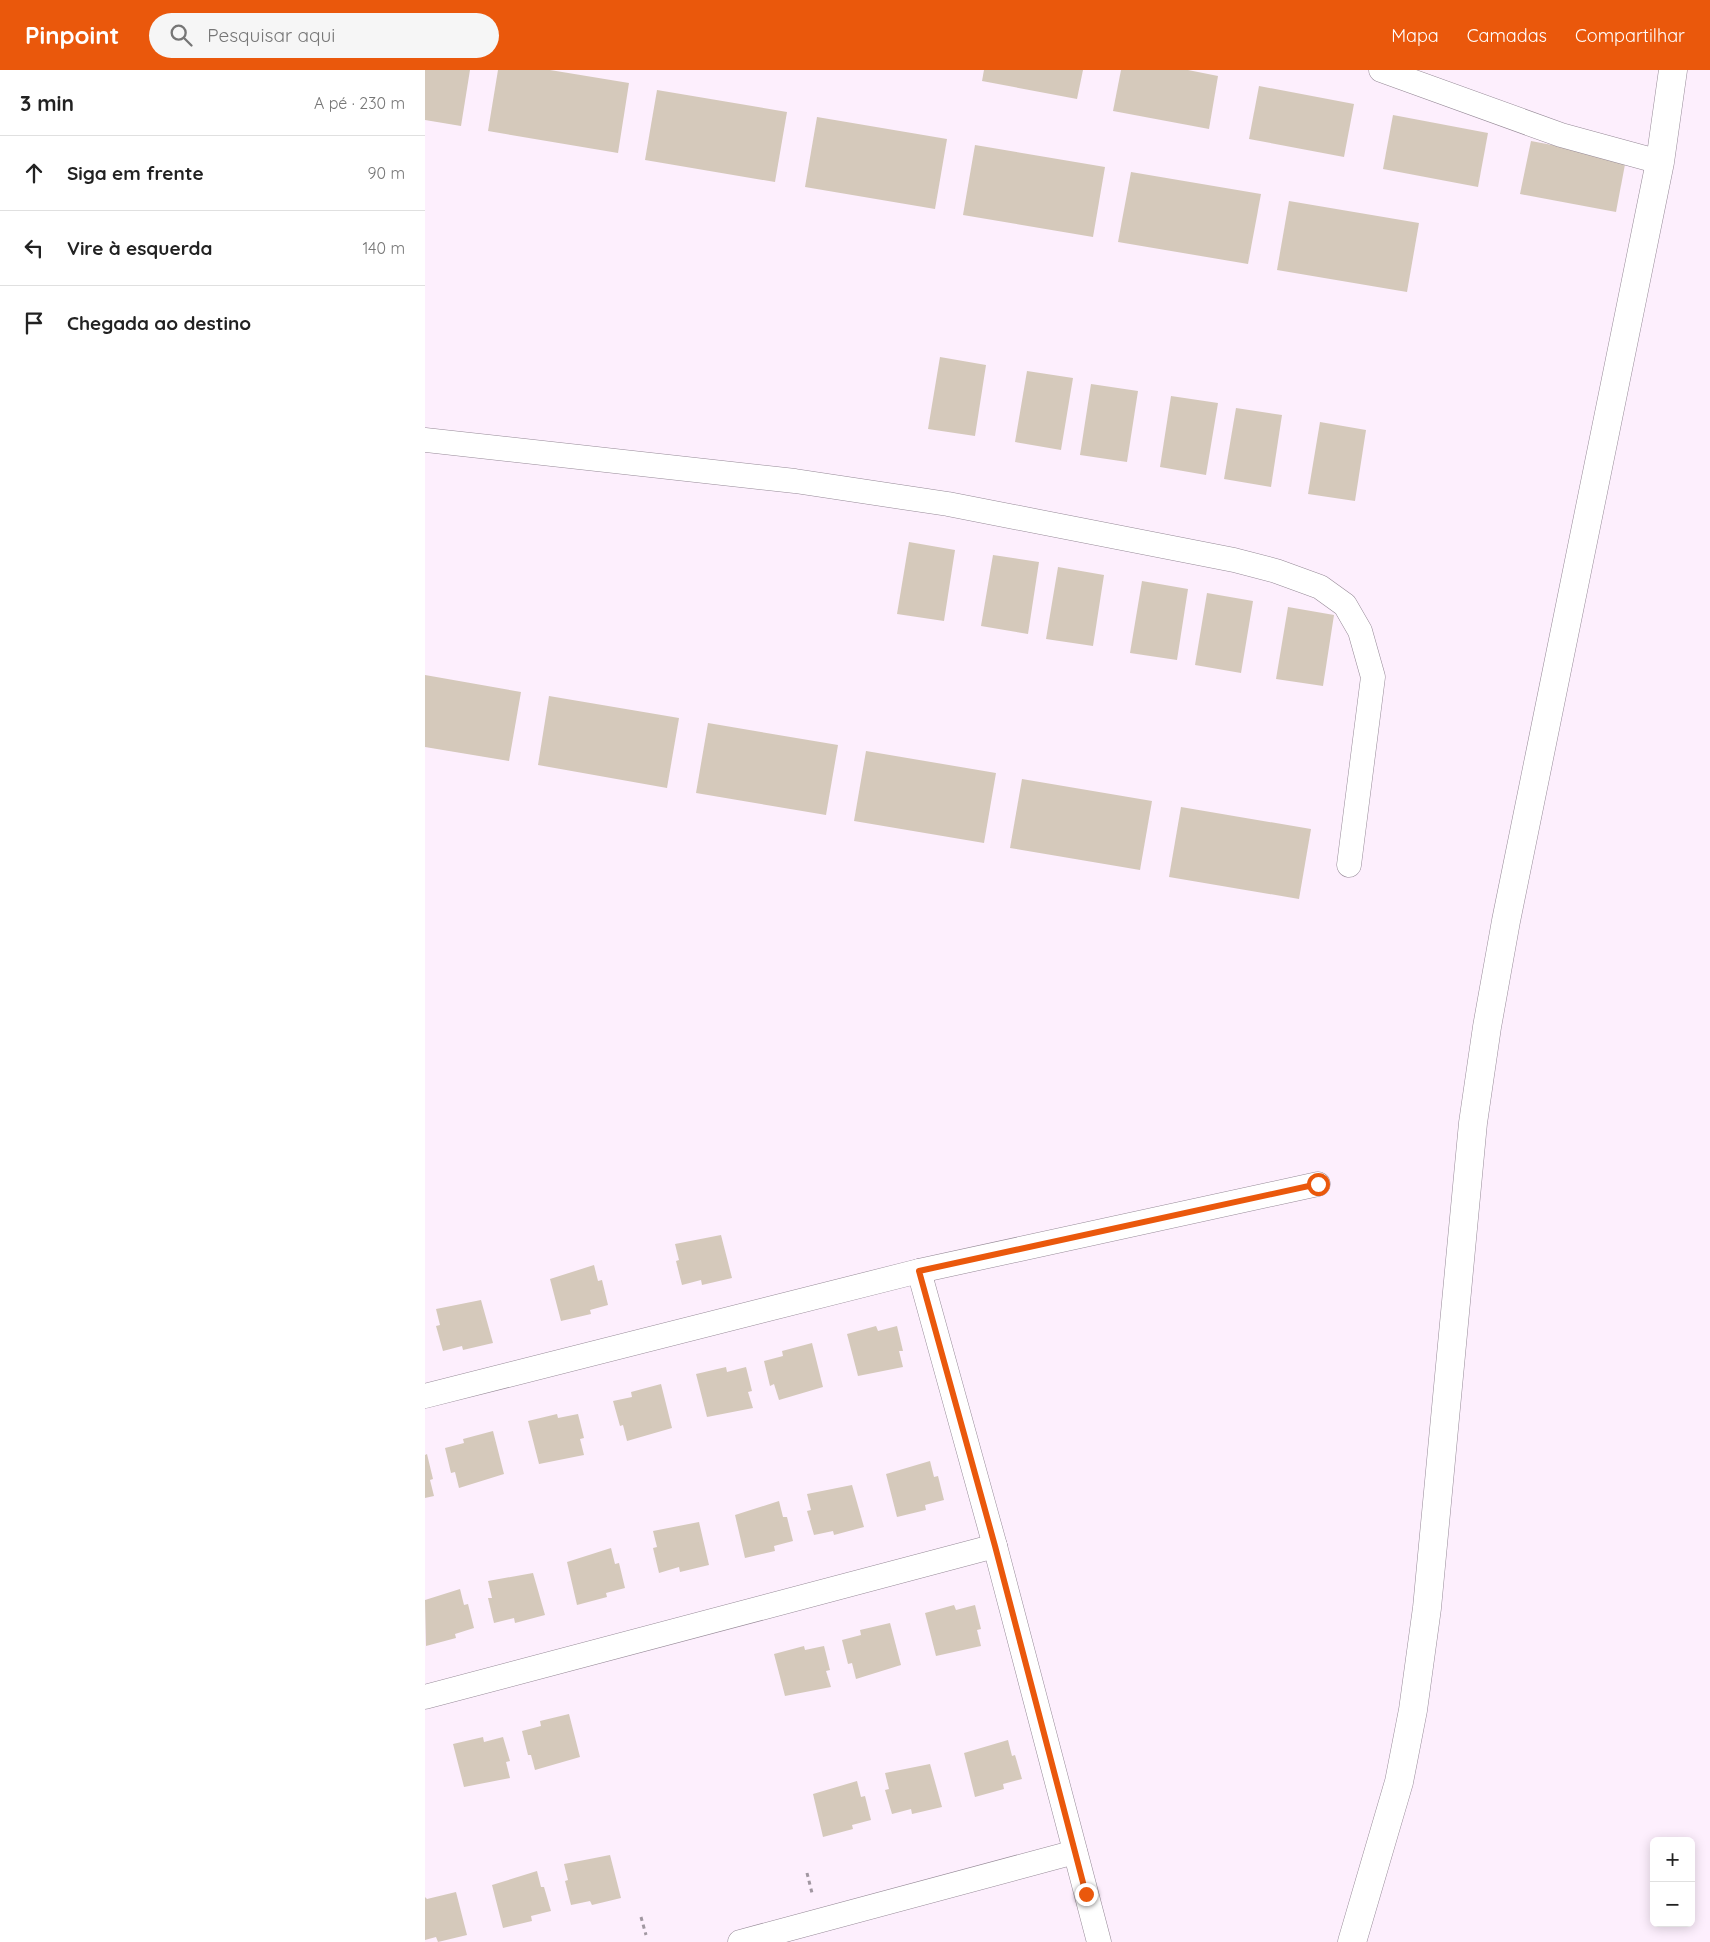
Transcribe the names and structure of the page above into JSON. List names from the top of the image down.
{
  "page": {
    "header": "Pinpoint",
    "search": "Pesquisar aqui",
    "nav": ["Mapa", "Camadas", "Compartilhar"],
    "heading": ["3 min", "A pé · 230 m"],
    "list": [
      ["Siga em frente", "90 m"],
      ["Vire à esquerda", "140 m"],
      "Chegada ao destino"
    ],
    "map_buttons": ["+", "−"]
  }
}
